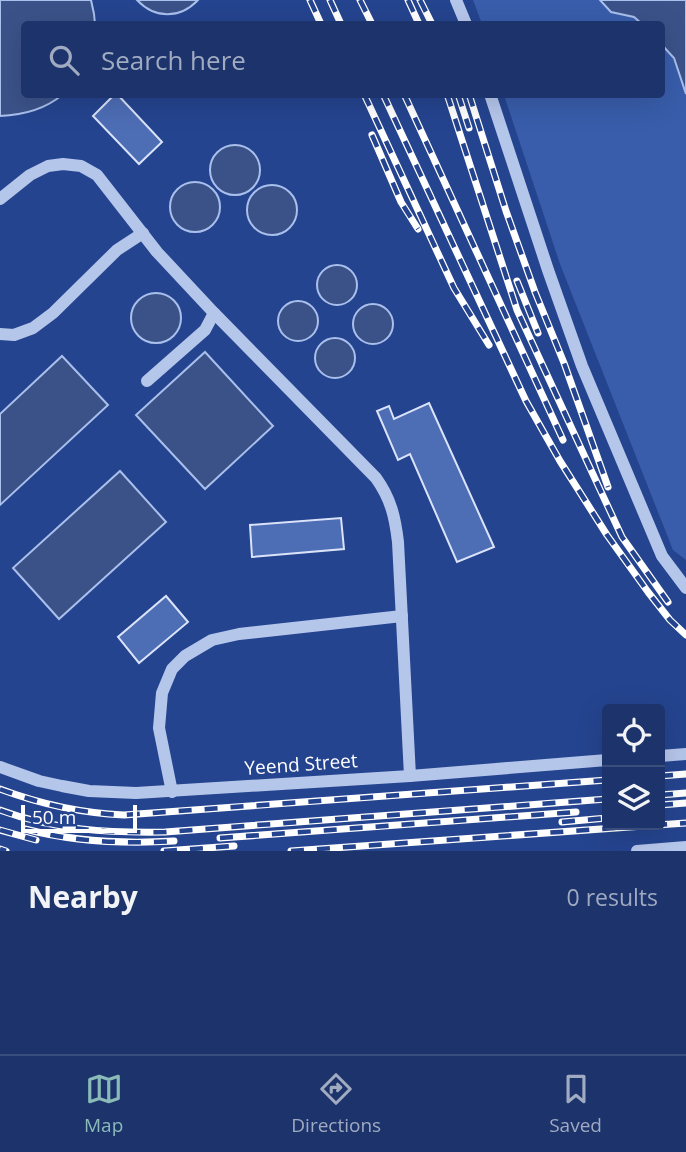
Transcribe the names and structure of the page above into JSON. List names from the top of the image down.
{
  "streets": {
    "street": ["Yeend Street"]
  },
  "scale_bar": "50 m",
  "page": {
    "search": "Search here",
    "scale": "50 m",
    "heading": ["Nearby", "0 results"],
    "nav": ["Map", "Directions", "Saved"]
  }
}
